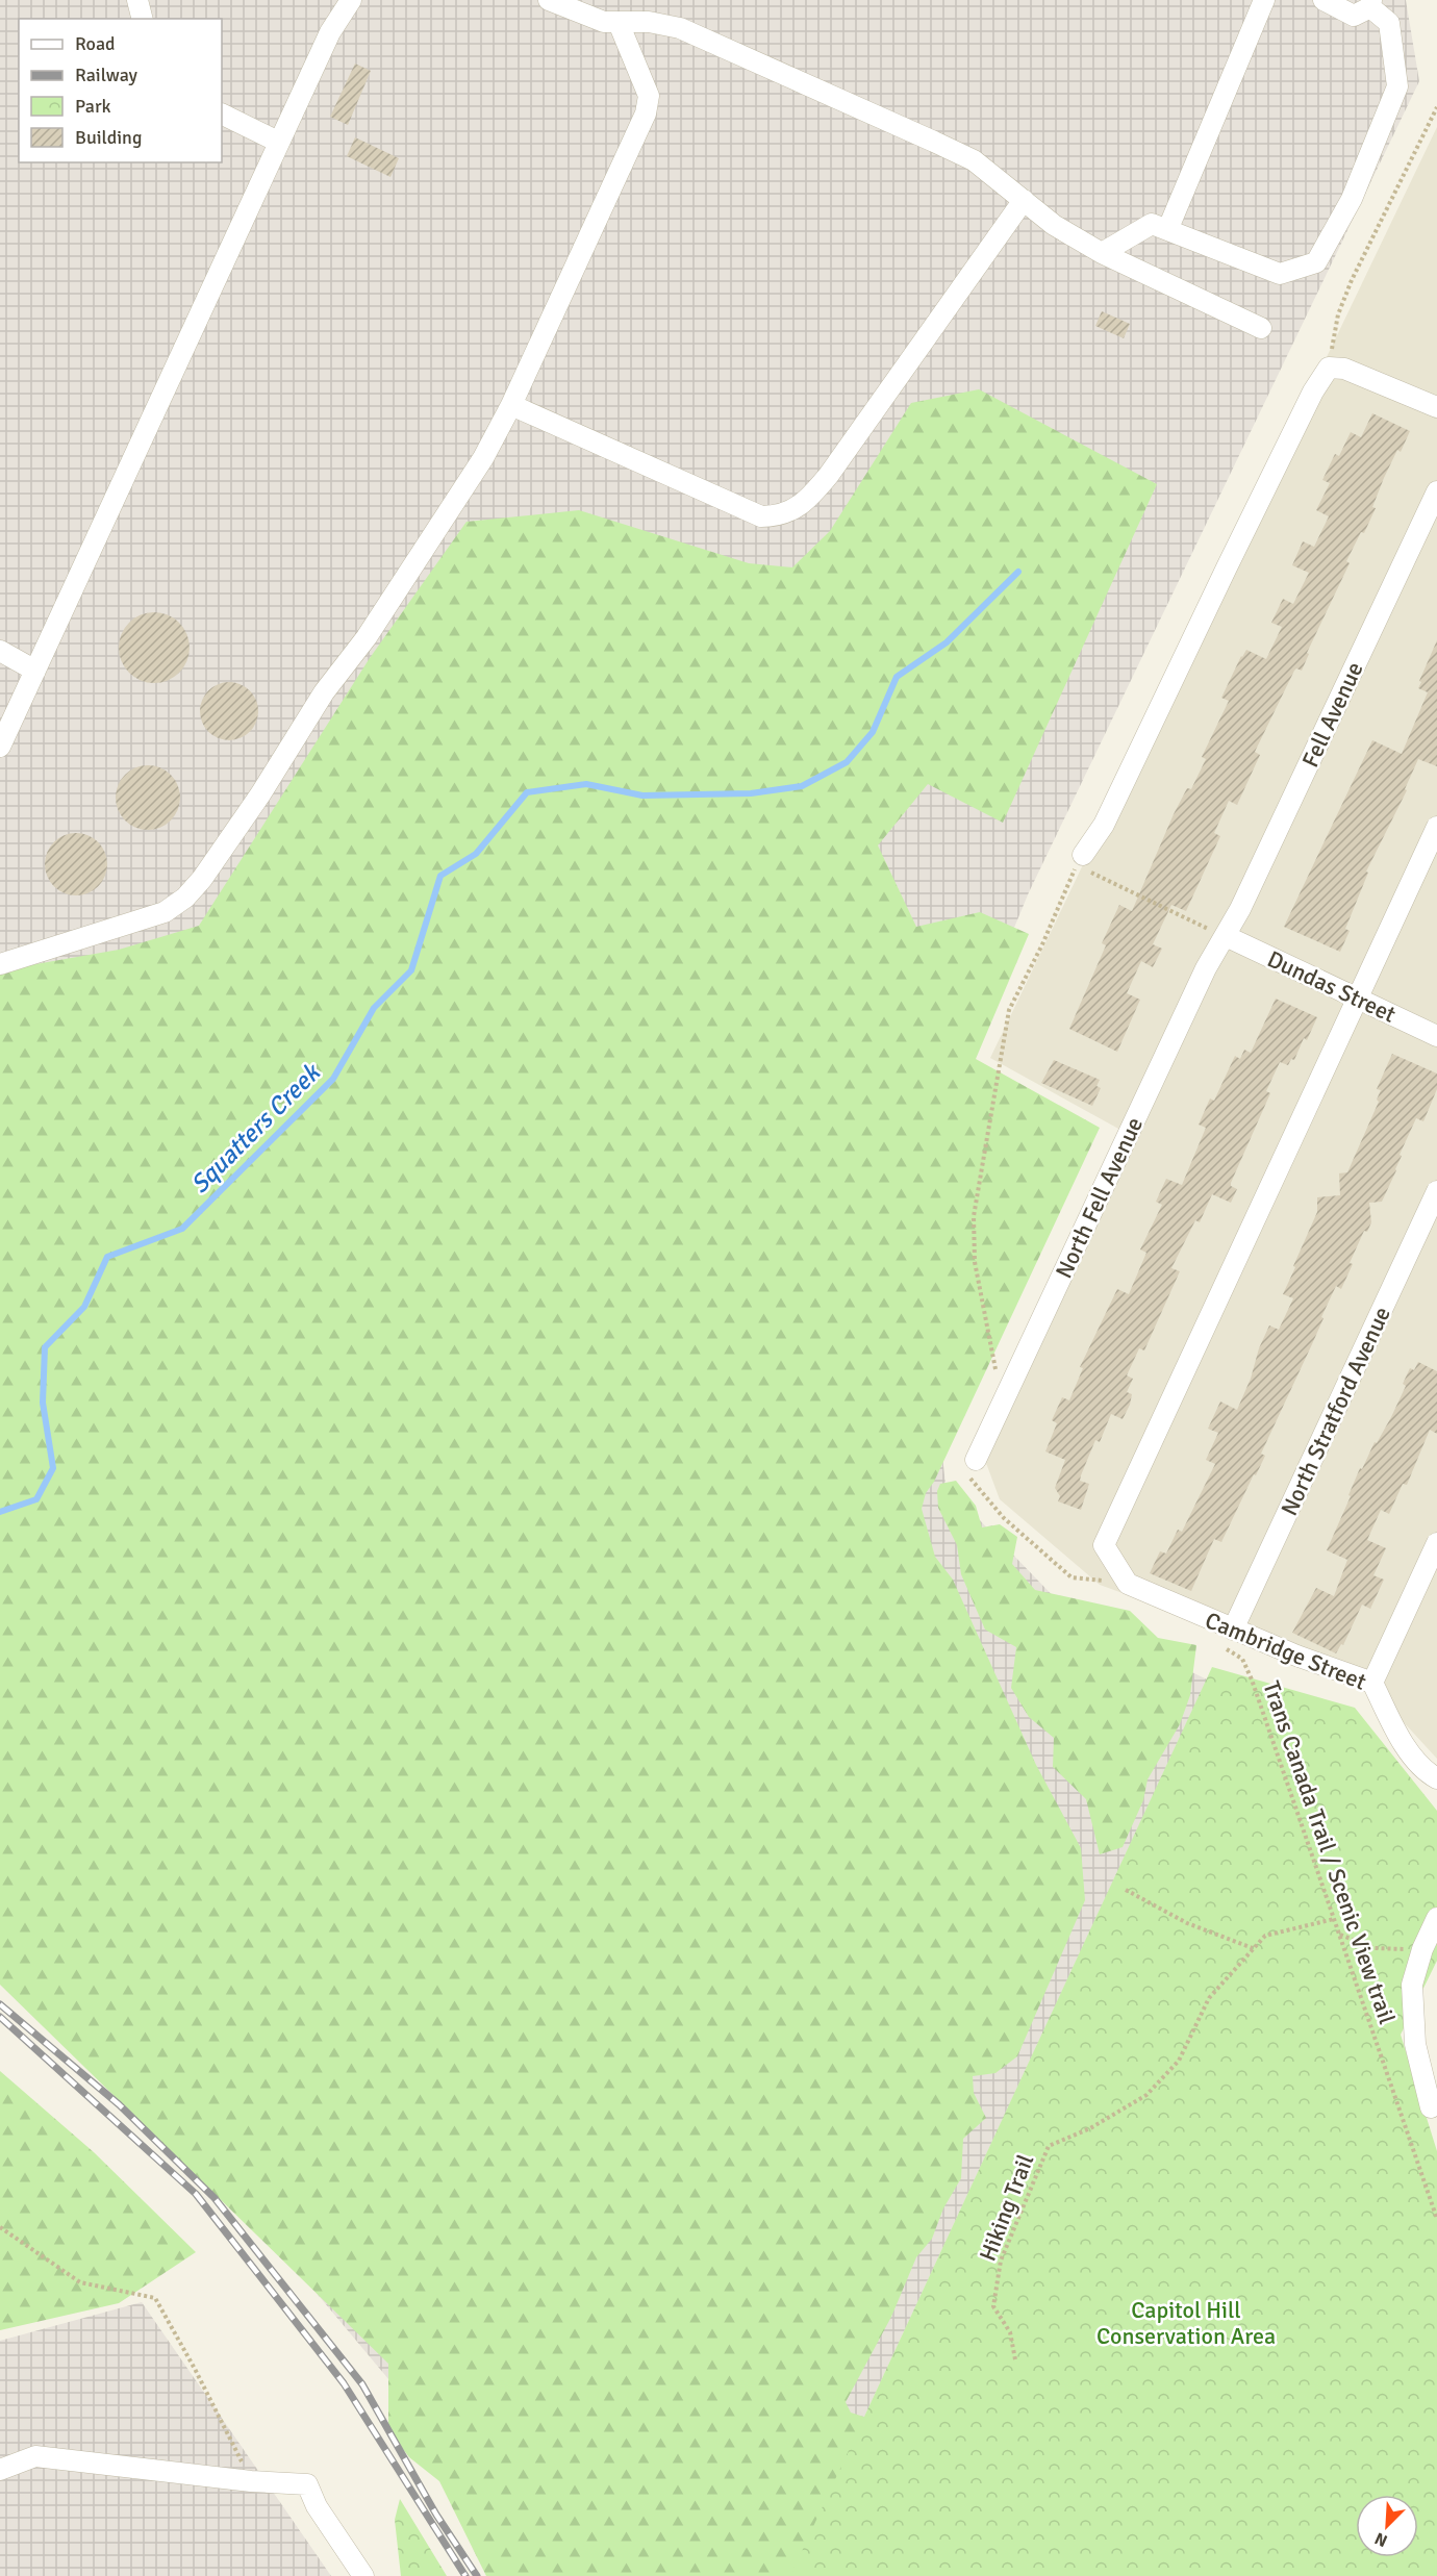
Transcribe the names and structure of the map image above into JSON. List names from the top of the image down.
{
  "streets": {
    "street": [
      "Fell Avenue",
      "Dundas Street",
      "North Fell Avenue",
      "North Stratford Avenue",
      "Cambridge Street"
    ],
    "path": ["Trans Canada Trail / Scenic View trail", "Hiking Trail"]
  },
  "crossings": [
    ["Fell Avenue", "Dundas Street"],
    ["Fell Avenue", "North Fell Avenue"],
    ["Dundas Street", "North Fell Avenue"],
    ["North Stratford Avenue", "Cambridge Street"],
    ["Trans Canada Trail / Scenic View trail", "Hiking Trail"]
  ],
  "water": ["Squatters Creek"],
  "parks": ["Capitol Hill Conservation Area"],
  "legend": [
    "Road",
    "Railway",
    "Park",
    "Building"
  ],
  "north": "bottom left"
}
